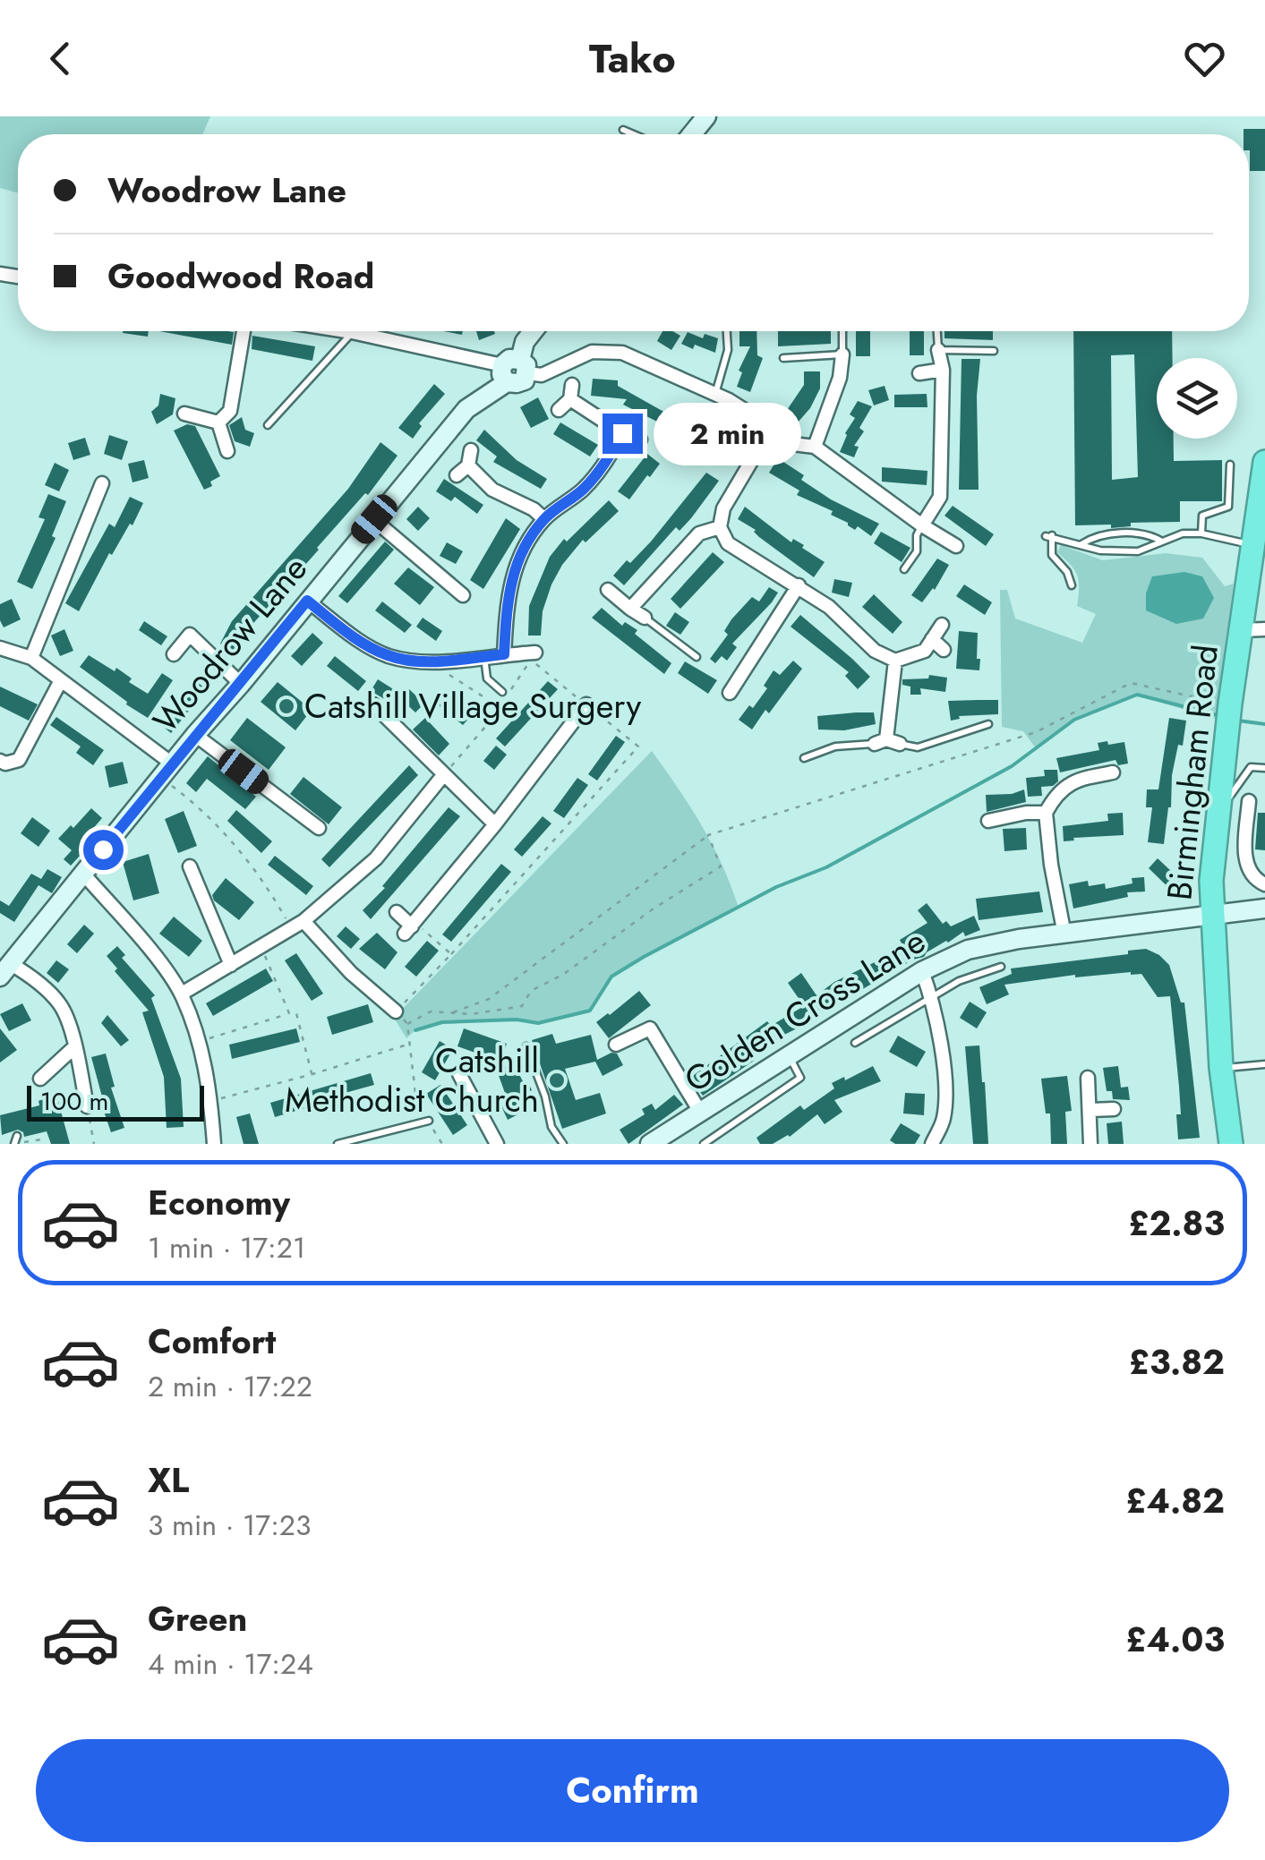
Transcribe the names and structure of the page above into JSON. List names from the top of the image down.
{
  "streets": {
    "highway": ["Birmingham Road"],
    "street": ["Woodrow Lane", "Golden Cross Lane"]
  },
  "crossings": [
    ["Birmingham Road", "Golden Cross Lane"]
  ],
  "places": ["Catshill Village Surgery", "Catshill Methodist Church"],
  "scale_bar": "100 m",
  "page": {
    "header": "Tako",
    "banner": ["Woodrow Lane", "Goodwood Road"],
    "bubble": "2 min",
    "scale": "100 m",
    "list": [
      {
        "name": "Economy",
        "note": "1 min · 17:21",
        "value": "£2.83"
      },
      {
        "name": "Comfort",
        "note": "2 min · 17:22",
        "value": "£3.82"
      },
      {
        "name": "XL",
        "note": "3 min · 17:23",
        "value": "£4.82"
      },
      {
        "name": "Green",
        "note": "4 min · 17:24",
        "value": "£4.03"
      }
    ],
    "buttons": "Confirm"
  }
}
